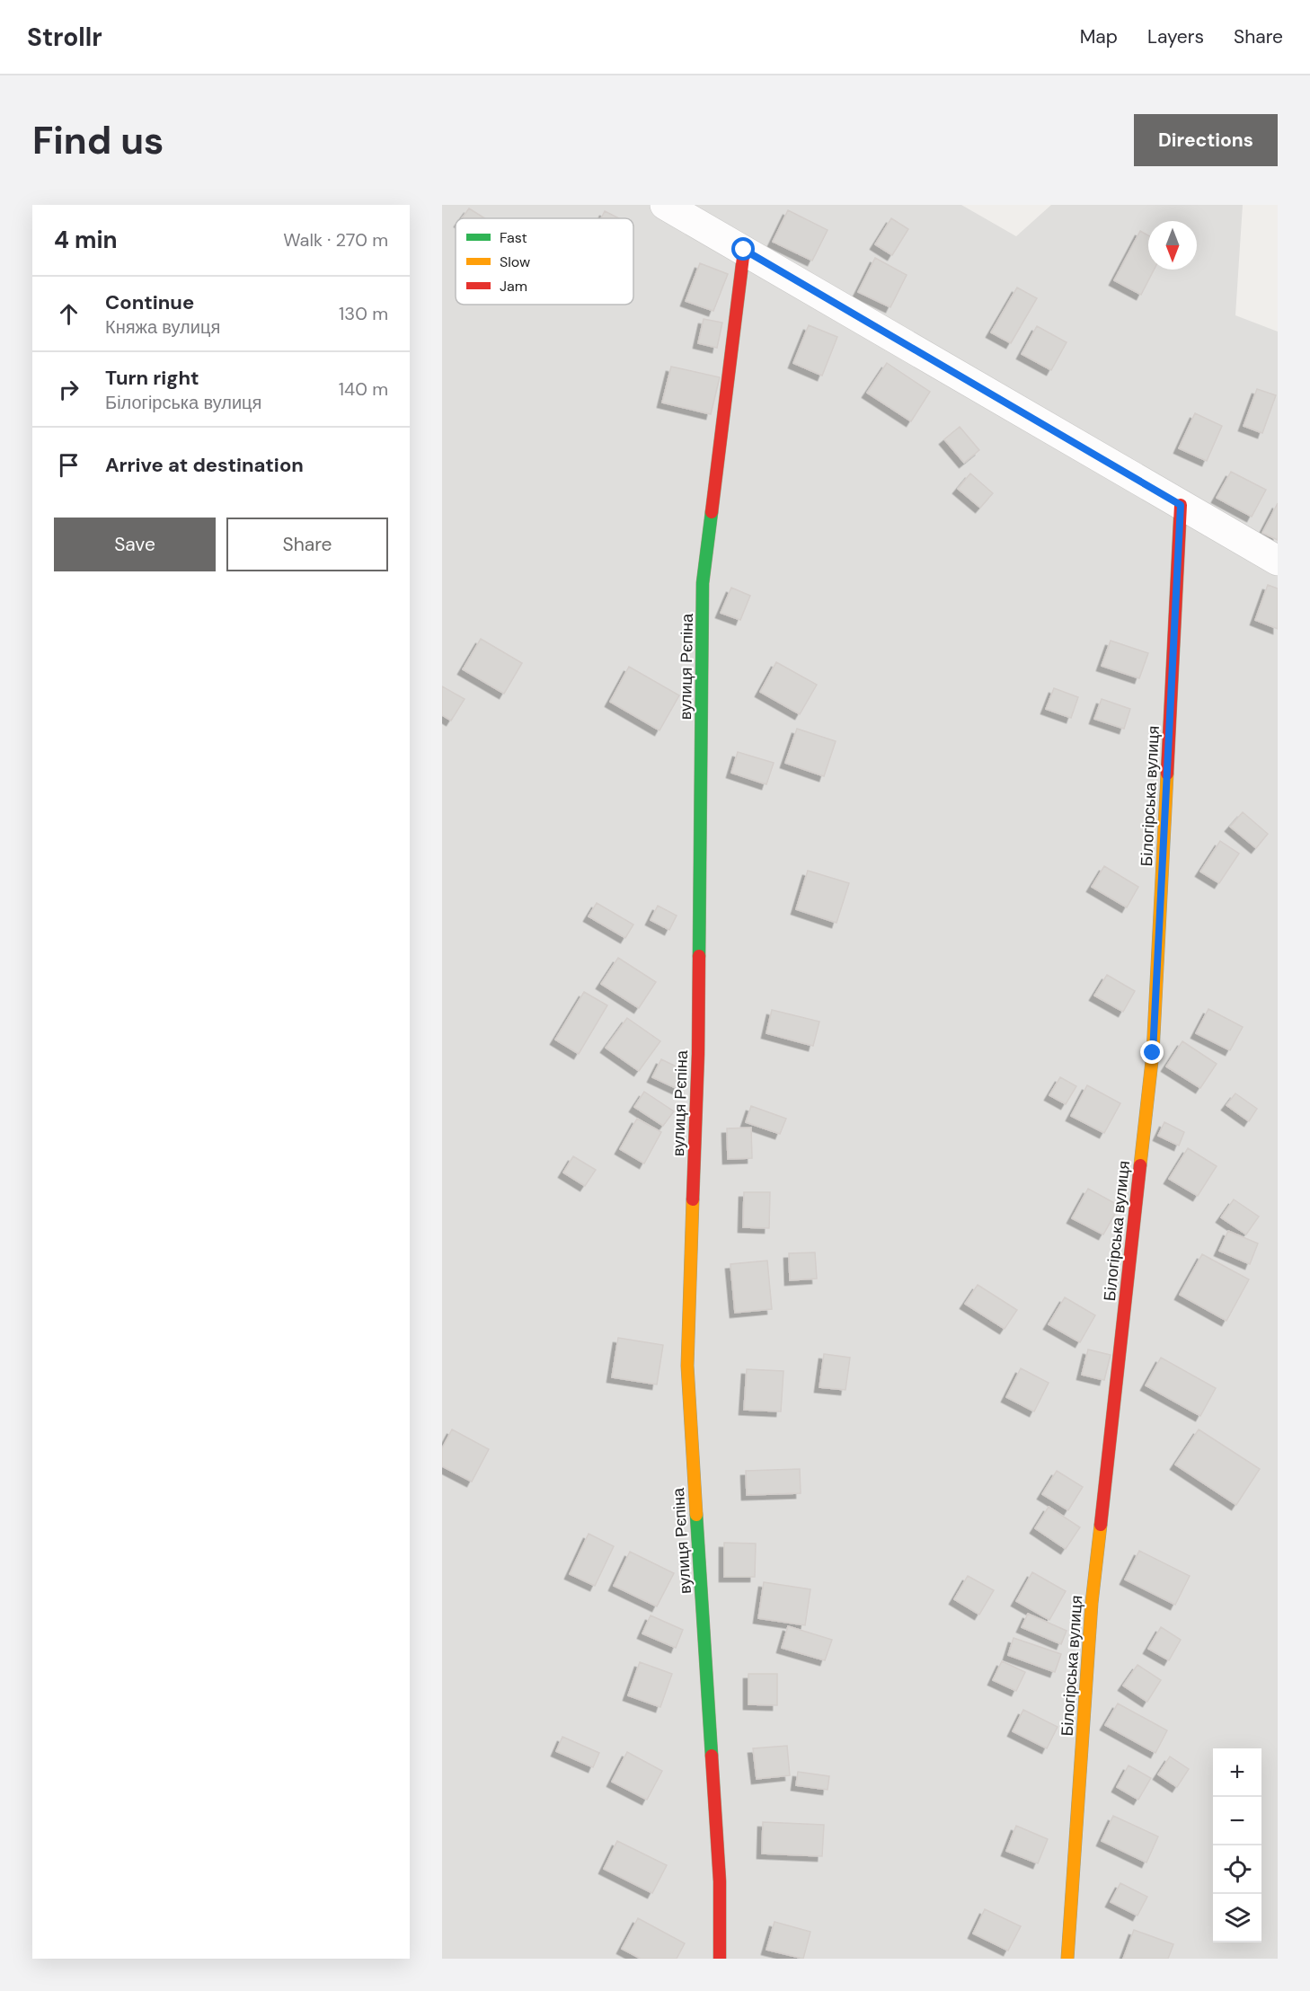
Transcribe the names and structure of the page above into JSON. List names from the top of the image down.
{
  "streets": {
    "street": ["вулиця Рєпіна", "Білогірська вулиця"]
  },
  "legend": ["Fast", "Slow", "Jam"],
  "north": "bottom",
  "page": {
    "header": "Strollr",
    "nav": ["Map", "Layers", "Share"],
    "buttons": [
      "Directions",
      ["Save", "Share"]
    ],
    "title": "Find us",
    "heading": ["4 min", "Walk · 270 m"],
    "list": [
      ["Continue", "Княжа вулиця", "130 m"],
      ["Turn right", "Білогірська вулиця", "140 m"],
      "Arrive at destination"
    ],
    "map_buttons": ["+", "−"]
  }
}
